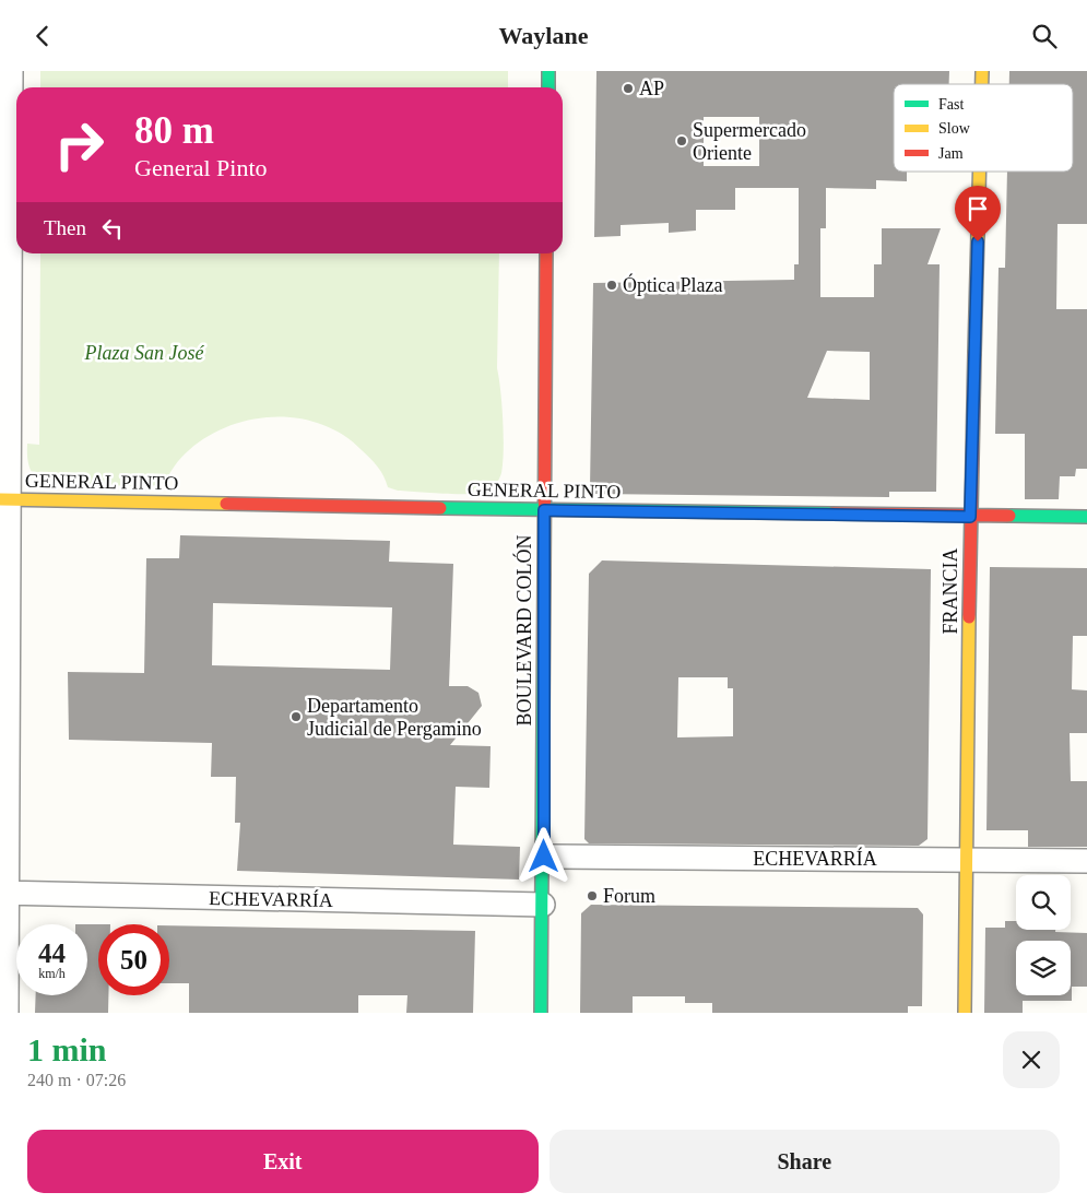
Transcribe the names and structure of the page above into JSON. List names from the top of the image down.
{
  "streets": {
    "street": [
      "GENERAL PINTO",
      "FRANCIA",
      "BOULEVARD COLÓN",
      "ECHEVARRÍA"
    ]
  },
  "crossings": [
    ["GENERAL PINTO", "FRANCIA"],
    ["GENERAL PINTO", "BOULEVARD COLÓN"],
    ["FRANCIA", "ECHEVARRÍA"],
    ["BOULEVARD COLÓN", "ECHEVARRÍA"]
  ],
  "parks": ["Plaza San José"],
  "places": [
    "AP",
    "Supermercado Oriente",
    "Óptica Plaza",
    "Departamento Judicial de Pergamino",
    "Forum"
  ],
  "legend": ["Fast", "Slow", "Jam"],
  "page": {
    "header": "Waylane",
    "turn": ["80 m", "General Pinto"],
    "then": "Then",
    "speed": "44 km/h",
    "limit": "50",
    "heading": ["1 min", "240 m · 07:26"],
    "buttons": ["Exit", "Share"]
  }
}
